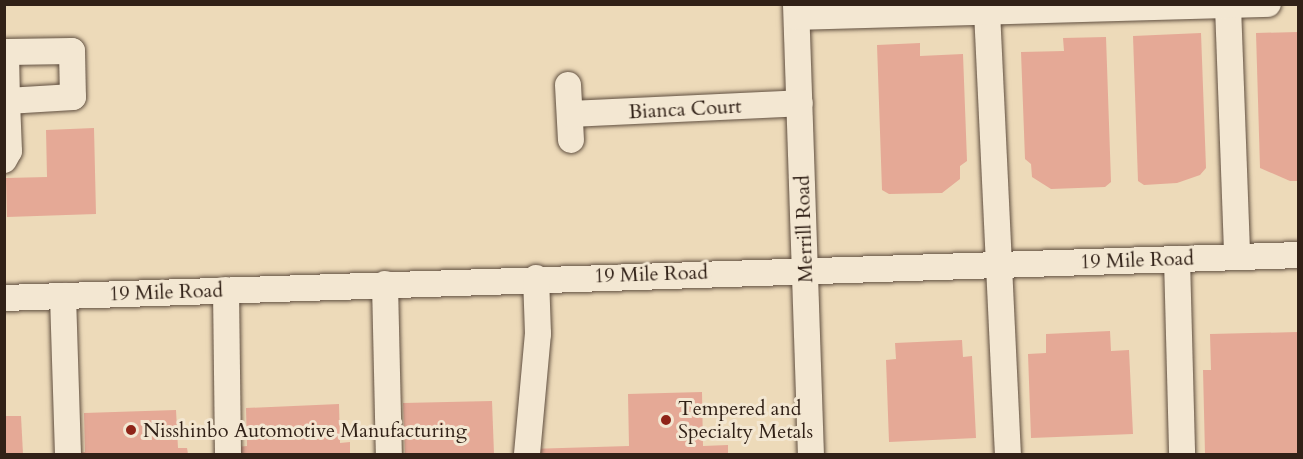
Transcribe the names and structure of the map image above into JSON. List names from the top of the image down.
{
  "streets": {
    "street": ["Bianca Court", "Merrill Road", "19 Mile Road"]
  },
  "crossings": [
    ["Bianca Court", "Merrill Road"],
    ["Merrill Road", "19 Mile Road"]
  ],
  "places": ["Tempered and Specialty Metals", "Nisshinbo Automotive Manufacturing"]
}
